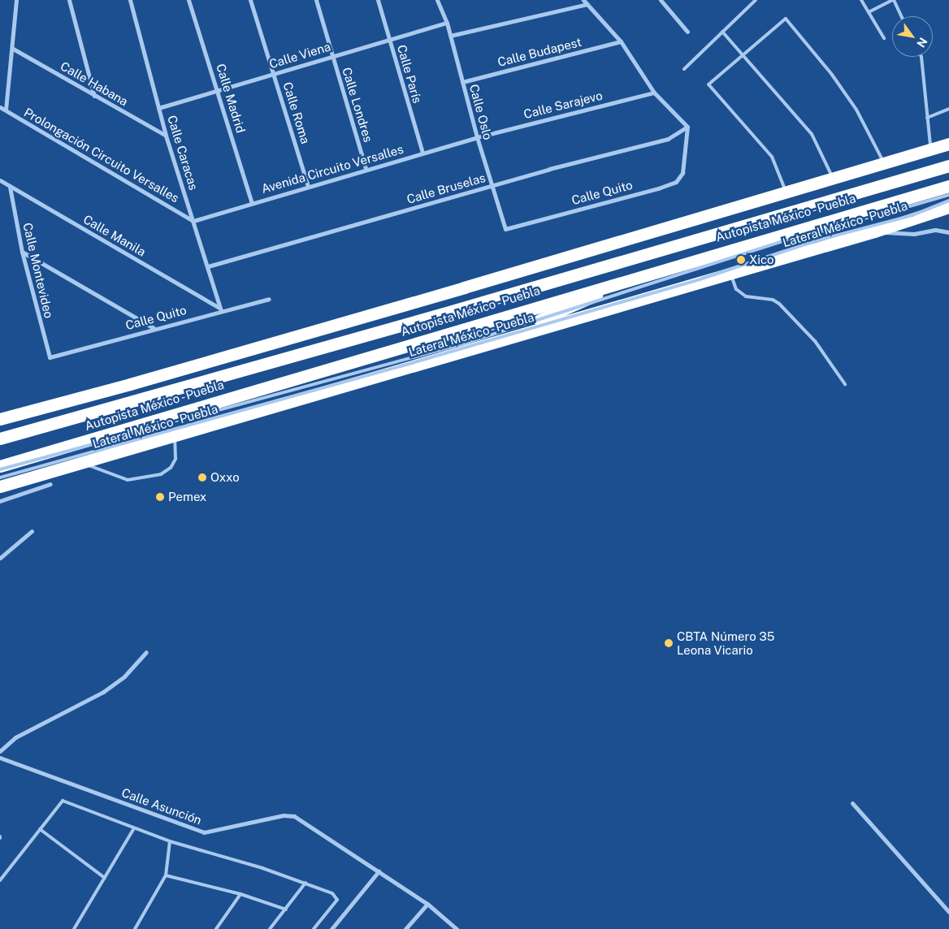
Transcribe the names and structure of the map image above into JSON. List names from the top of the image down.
{
  "streets": {
    "highway": ["Autopista México - Puebla", "Lateral México - Puebla"],
    "street": [
      "Calle Budapest",
      "Calle Viena",
      "Calle París",
      "Calle Habana",
      "Calle Madrid",
      "Calle Londres",
      "Calle Sarajevo",
      "Calle Oslo",
      "Calle Roma",
      "Calle Caracas",
      "Prolongación Circuito Versalles",
      "Avenida Circuito Versalles",
      "Calle Bruselas",
      "Calle Quito",
      "Calle Manila",
      "Calle Montevideo",
      "Calle Asunción"
    ]
  },
  "crossings": [
    ["Calle Budapest", "Calle Oslo"],
    ["Calle Viena", "Calle París"],
    ["Calle Viena", "Calle Madrid"],
    ["Calle Viena", "Calle Londres"],
    ["Calle Viena", "Calle Oslo"],
    ["Calle Viena", "Calle Roma"],
    ["Calle Viena", "Calle Caracas"],
    ["Calle París", "Avenida Circuito Versalles"],
    ["Calle Habana", "Calle Caracas"],
    ["Calle Madrid", "Avenida Circuito Versalles"],
    ["Calle Londres", "Avenida Circuito Versalles"],
    ["Calle Sarajevo", "Calle Oslo"],
    ["Calle Sarajevo", "Avenida Circuito Versalles"],
    ["Calle Oslo", "Avenida Circuito Versalles"],
    ["Calle Oslo", "Calle Bruselas"],
    ["Calle Oslo", "Calle Quito"],
    ["Calle Roma", "Avenida Circuito Versalles"],
    ["Calle Caracas", "Prolongación Circuito Versalles"],
    ["Calle Caracas", "Avenida Circuito Versalles"],
    ["Calle Caracas", "Calle Bruselas"],
    ["Calle Caracas", "Calle Quito"],
    ["Calle Caracas", "Calle Manila"],
    ["Prolongación Circuito Versalles", "Avenida Circuito Versalles"],
    ["Calle Bruselas", "Calle Quito"],
    ["Calle Quito", "Calle Manila"],
    ["Calle Quito", "Calle Montevideo"],
    ["Calle Manila", "Calle Montevideo"]
  ],
  "places": [
    "Xico",
    "Oxxo",
    "Pemex",
    "CBTA Número 35 Leona Vicario"
  ],
  "north": "bottom right"
}
